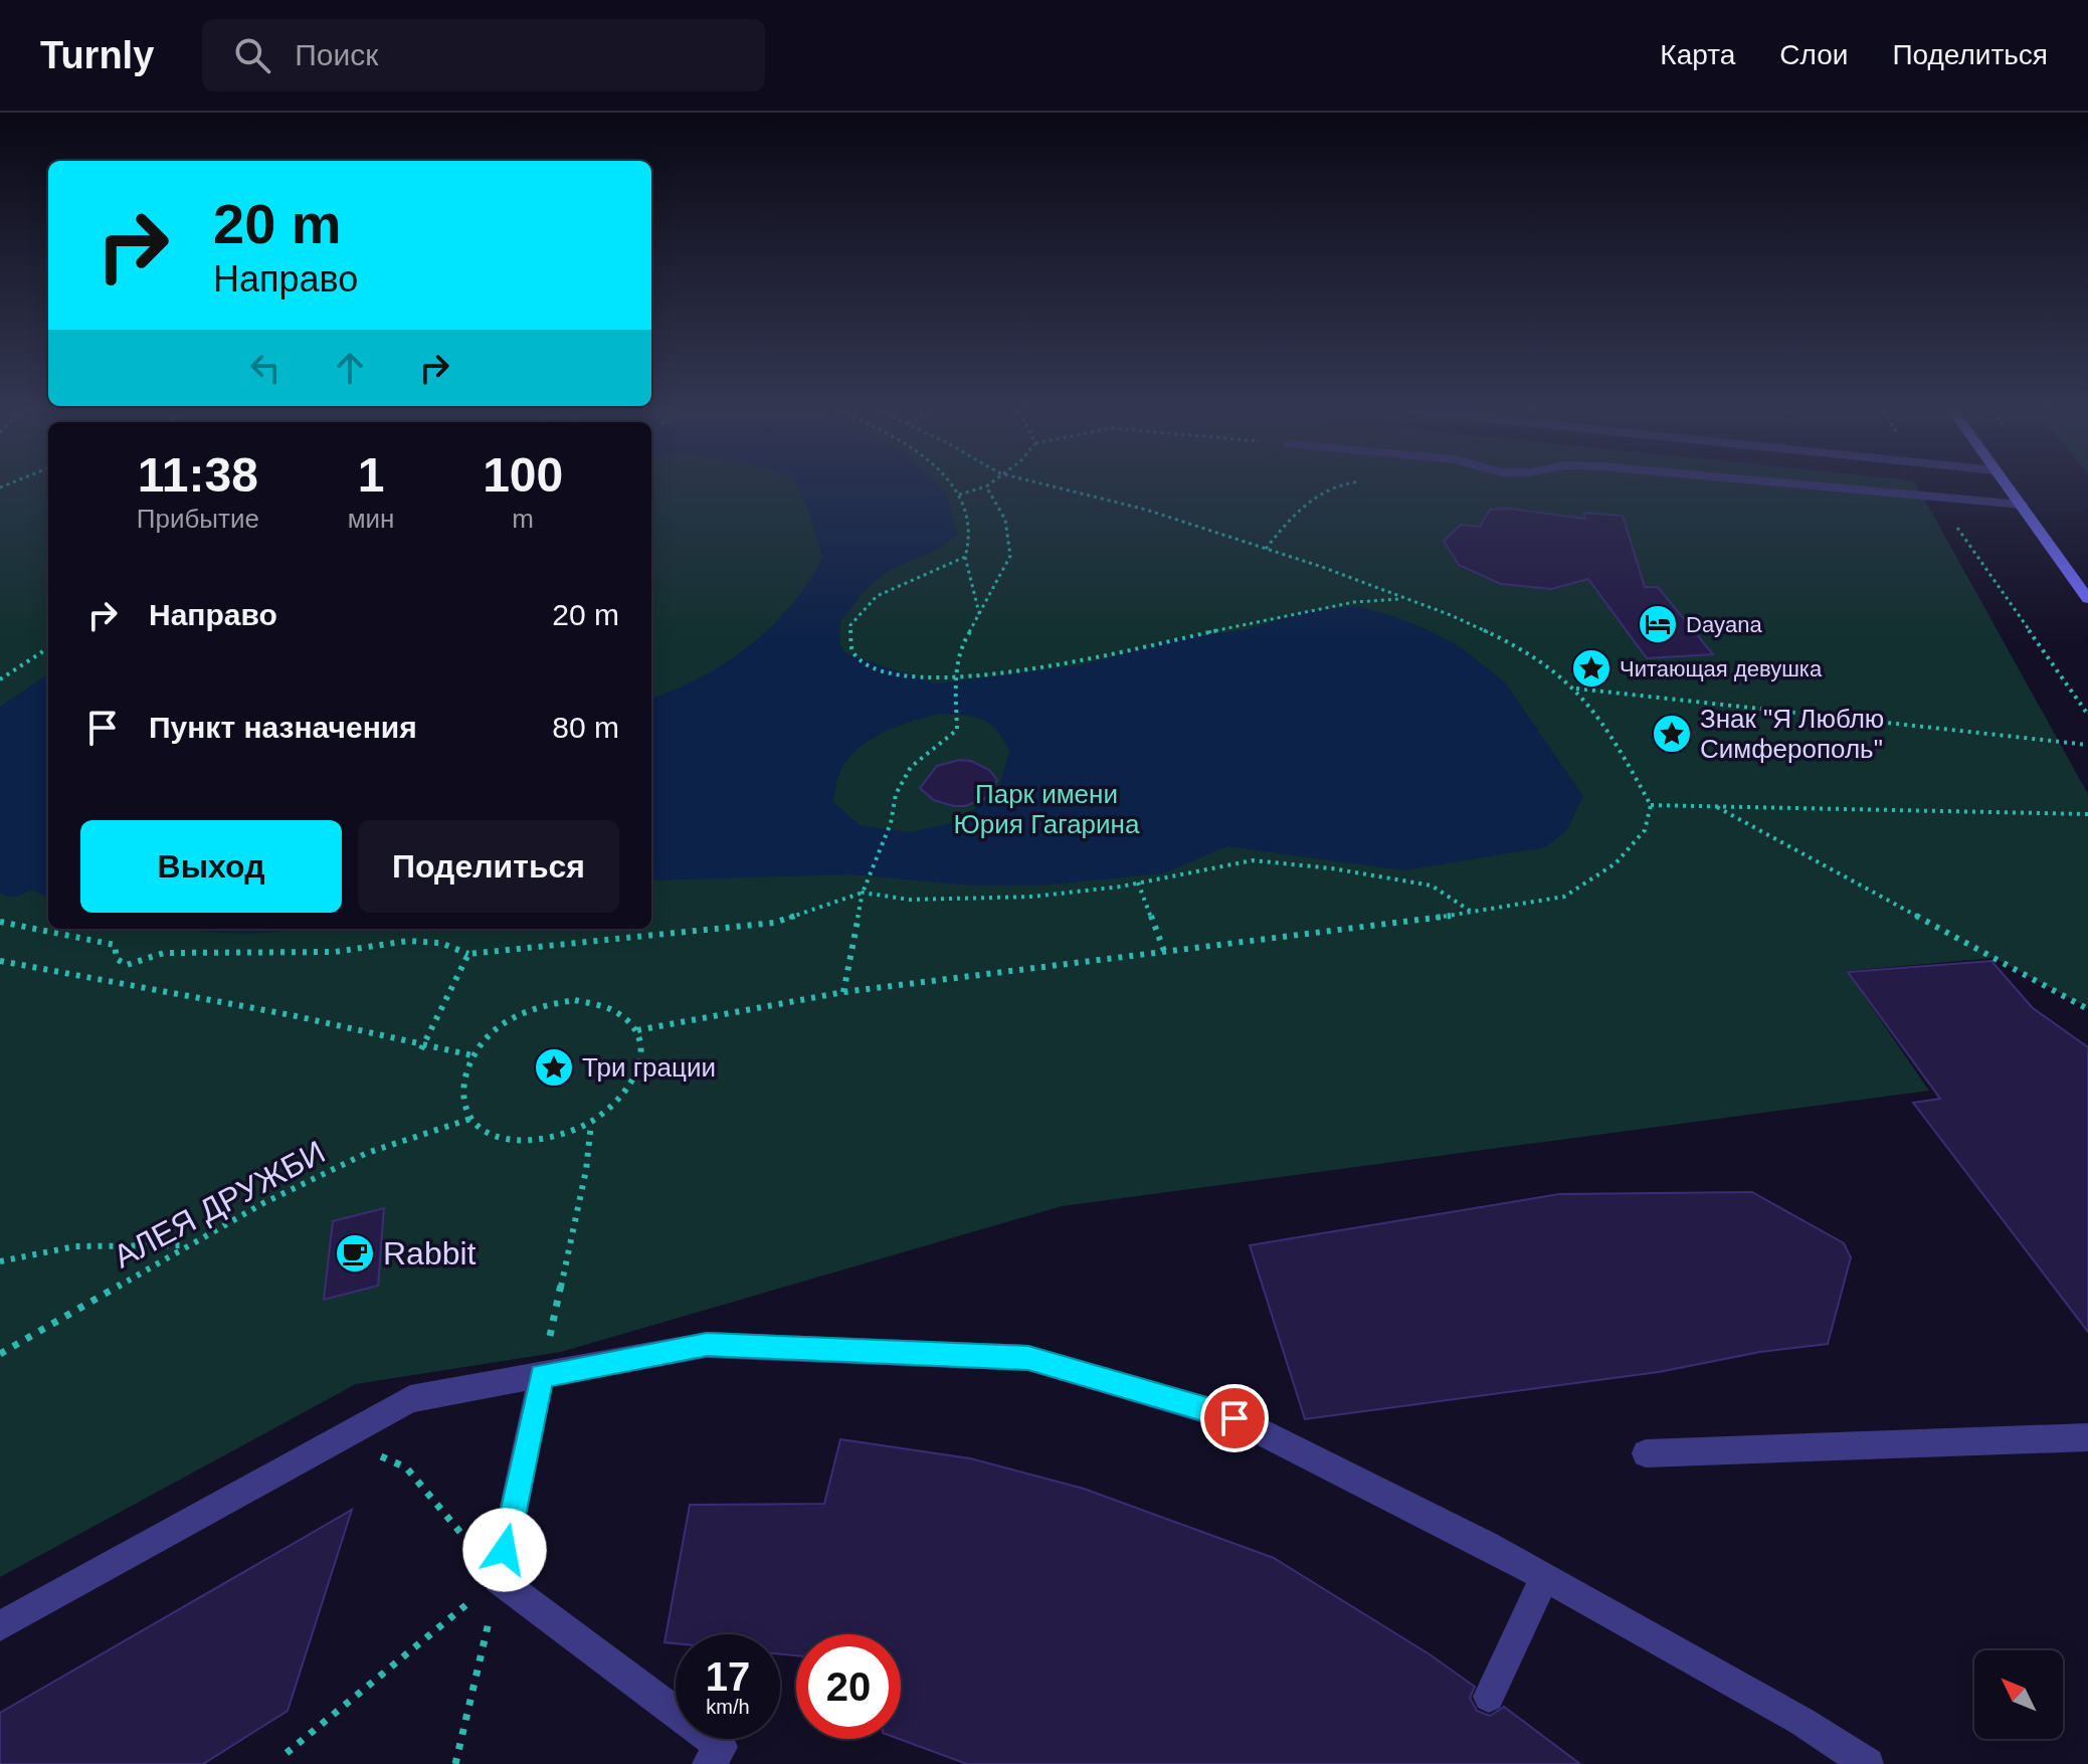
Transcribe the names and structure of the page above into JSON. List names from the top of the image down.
{
  "streets": {
    "path": ["АЛЕЯ ДРУЖБИ"]
  },
  "parks": ["Парк имени Юрия Гагарина"],
  "places": {
    "hotel": ["Dayana"],
    "place": ["Читающая девушка", "Знак \"Я Люблю Симферополь\"", "Три грации"],
    "cafe": ["Rabbit"]
  },
  "north": "top left",
  "page": {
    "header": "Turnly",
    "search": "Поиск",
    "nav": ["Карта", "Слои", "Поделиться"],
    "turn": ["20 m", "Направо"],
    "eta": [
      "11:38",
      "Прибытие",
      "1",
      "мин",
      "100",
      "m"
    ],
    "list": [
      {
        "name": "Направо",
        "value": "20 m"
      },
      {
        "name": "Пункт назначения",
        "value": "80 m"
      }
    ],
    "buttons": ["Выход", "Поделиться"],
    "speed": "17 km/h",
    "limit": "20"
  }
}
